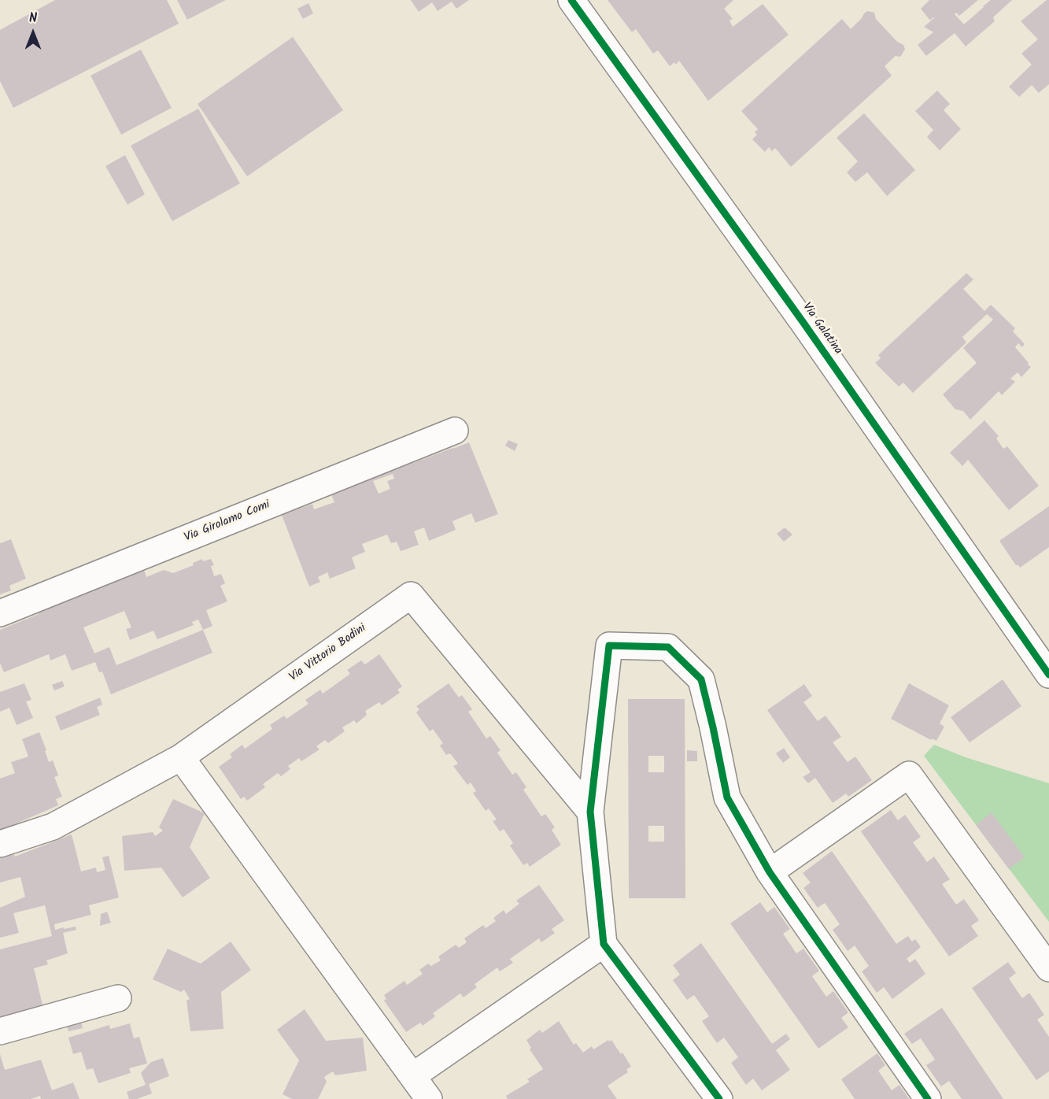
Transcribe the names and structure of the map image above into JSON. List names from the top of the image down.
{
  "streets": {
    "street": ["Via Galatina", "Via Girolamo Comi", "Via Vittorio Bodini"]
  },
  "north": "top"
}
